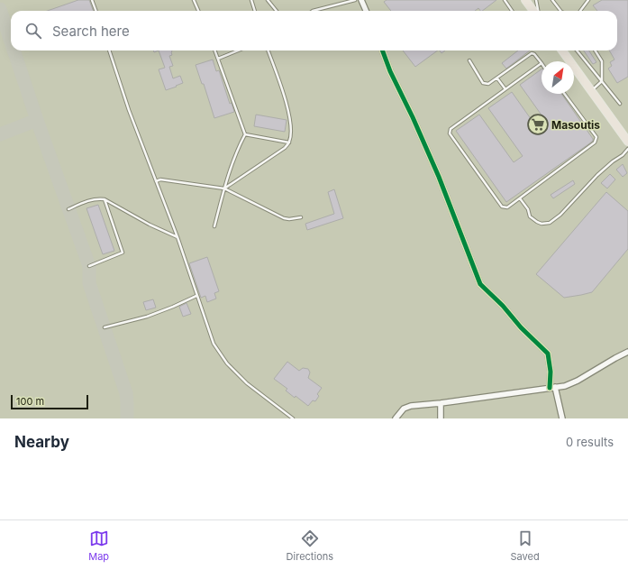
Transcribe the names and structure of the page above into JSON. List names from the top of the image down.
{
  "places": {
    "supermarket": ["Masoutis"]
  },
  "scale_bar": "100 m",
  "north": "top right",
  "page": {
    "search": "Search here",
    "scale": "100 m",
    "heading": ["Nearby", "0 results"],
    "nav": ["Map", "Directions", "Saved"]
  }
}
